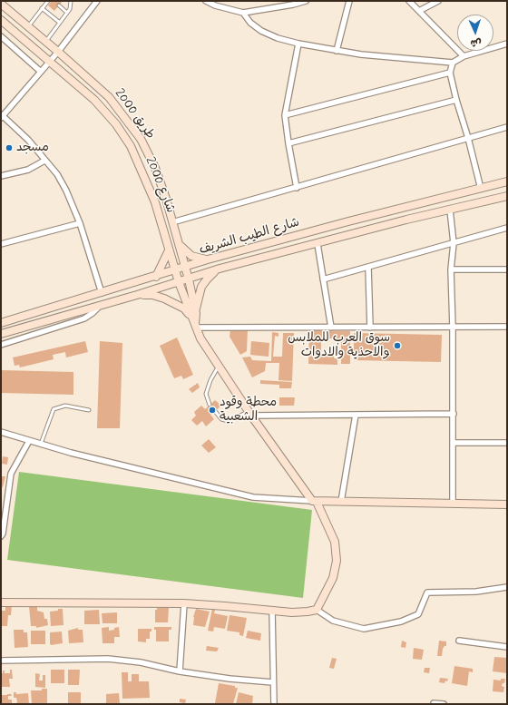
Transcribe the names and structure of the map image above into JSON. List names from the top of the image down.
{
  "streets": {
    "street": ["طريق 2000", "شارع 2000", "شارع الطيب الشريف"]
  },
  "crossings": [
    ["طريق 2000", "شارع 2000"],
    ["طريق 2000", "شارع الطيب الشريف"],
    ["شارع 2000", "شارع الطيب الشريف"]
  ],
  "places": ["مسجد", "سوق العرب للملابس والاحذية والادوات", "محطة وقود الشعبية"],
  "north": "bottom"
}
